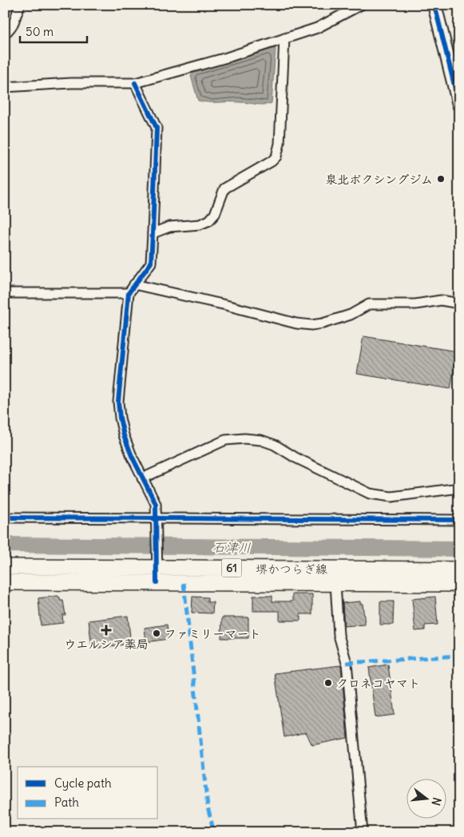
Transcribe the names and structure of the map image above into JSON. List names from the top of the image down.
{
  "streets": {
    "main road": ["61", "堺かつらぎ線"]
  },
  "water": ["石津川"],
  "places": {
    "other": ["泉北ボクシングジム", "ファミリーマート", "クロネコヤマト"],
    "health": ["ウエルシア薬局"]
  },
  "legend": ["Cycle path", "Path"],
  "scale_bar": "50 m",
  "north": "right"
}
